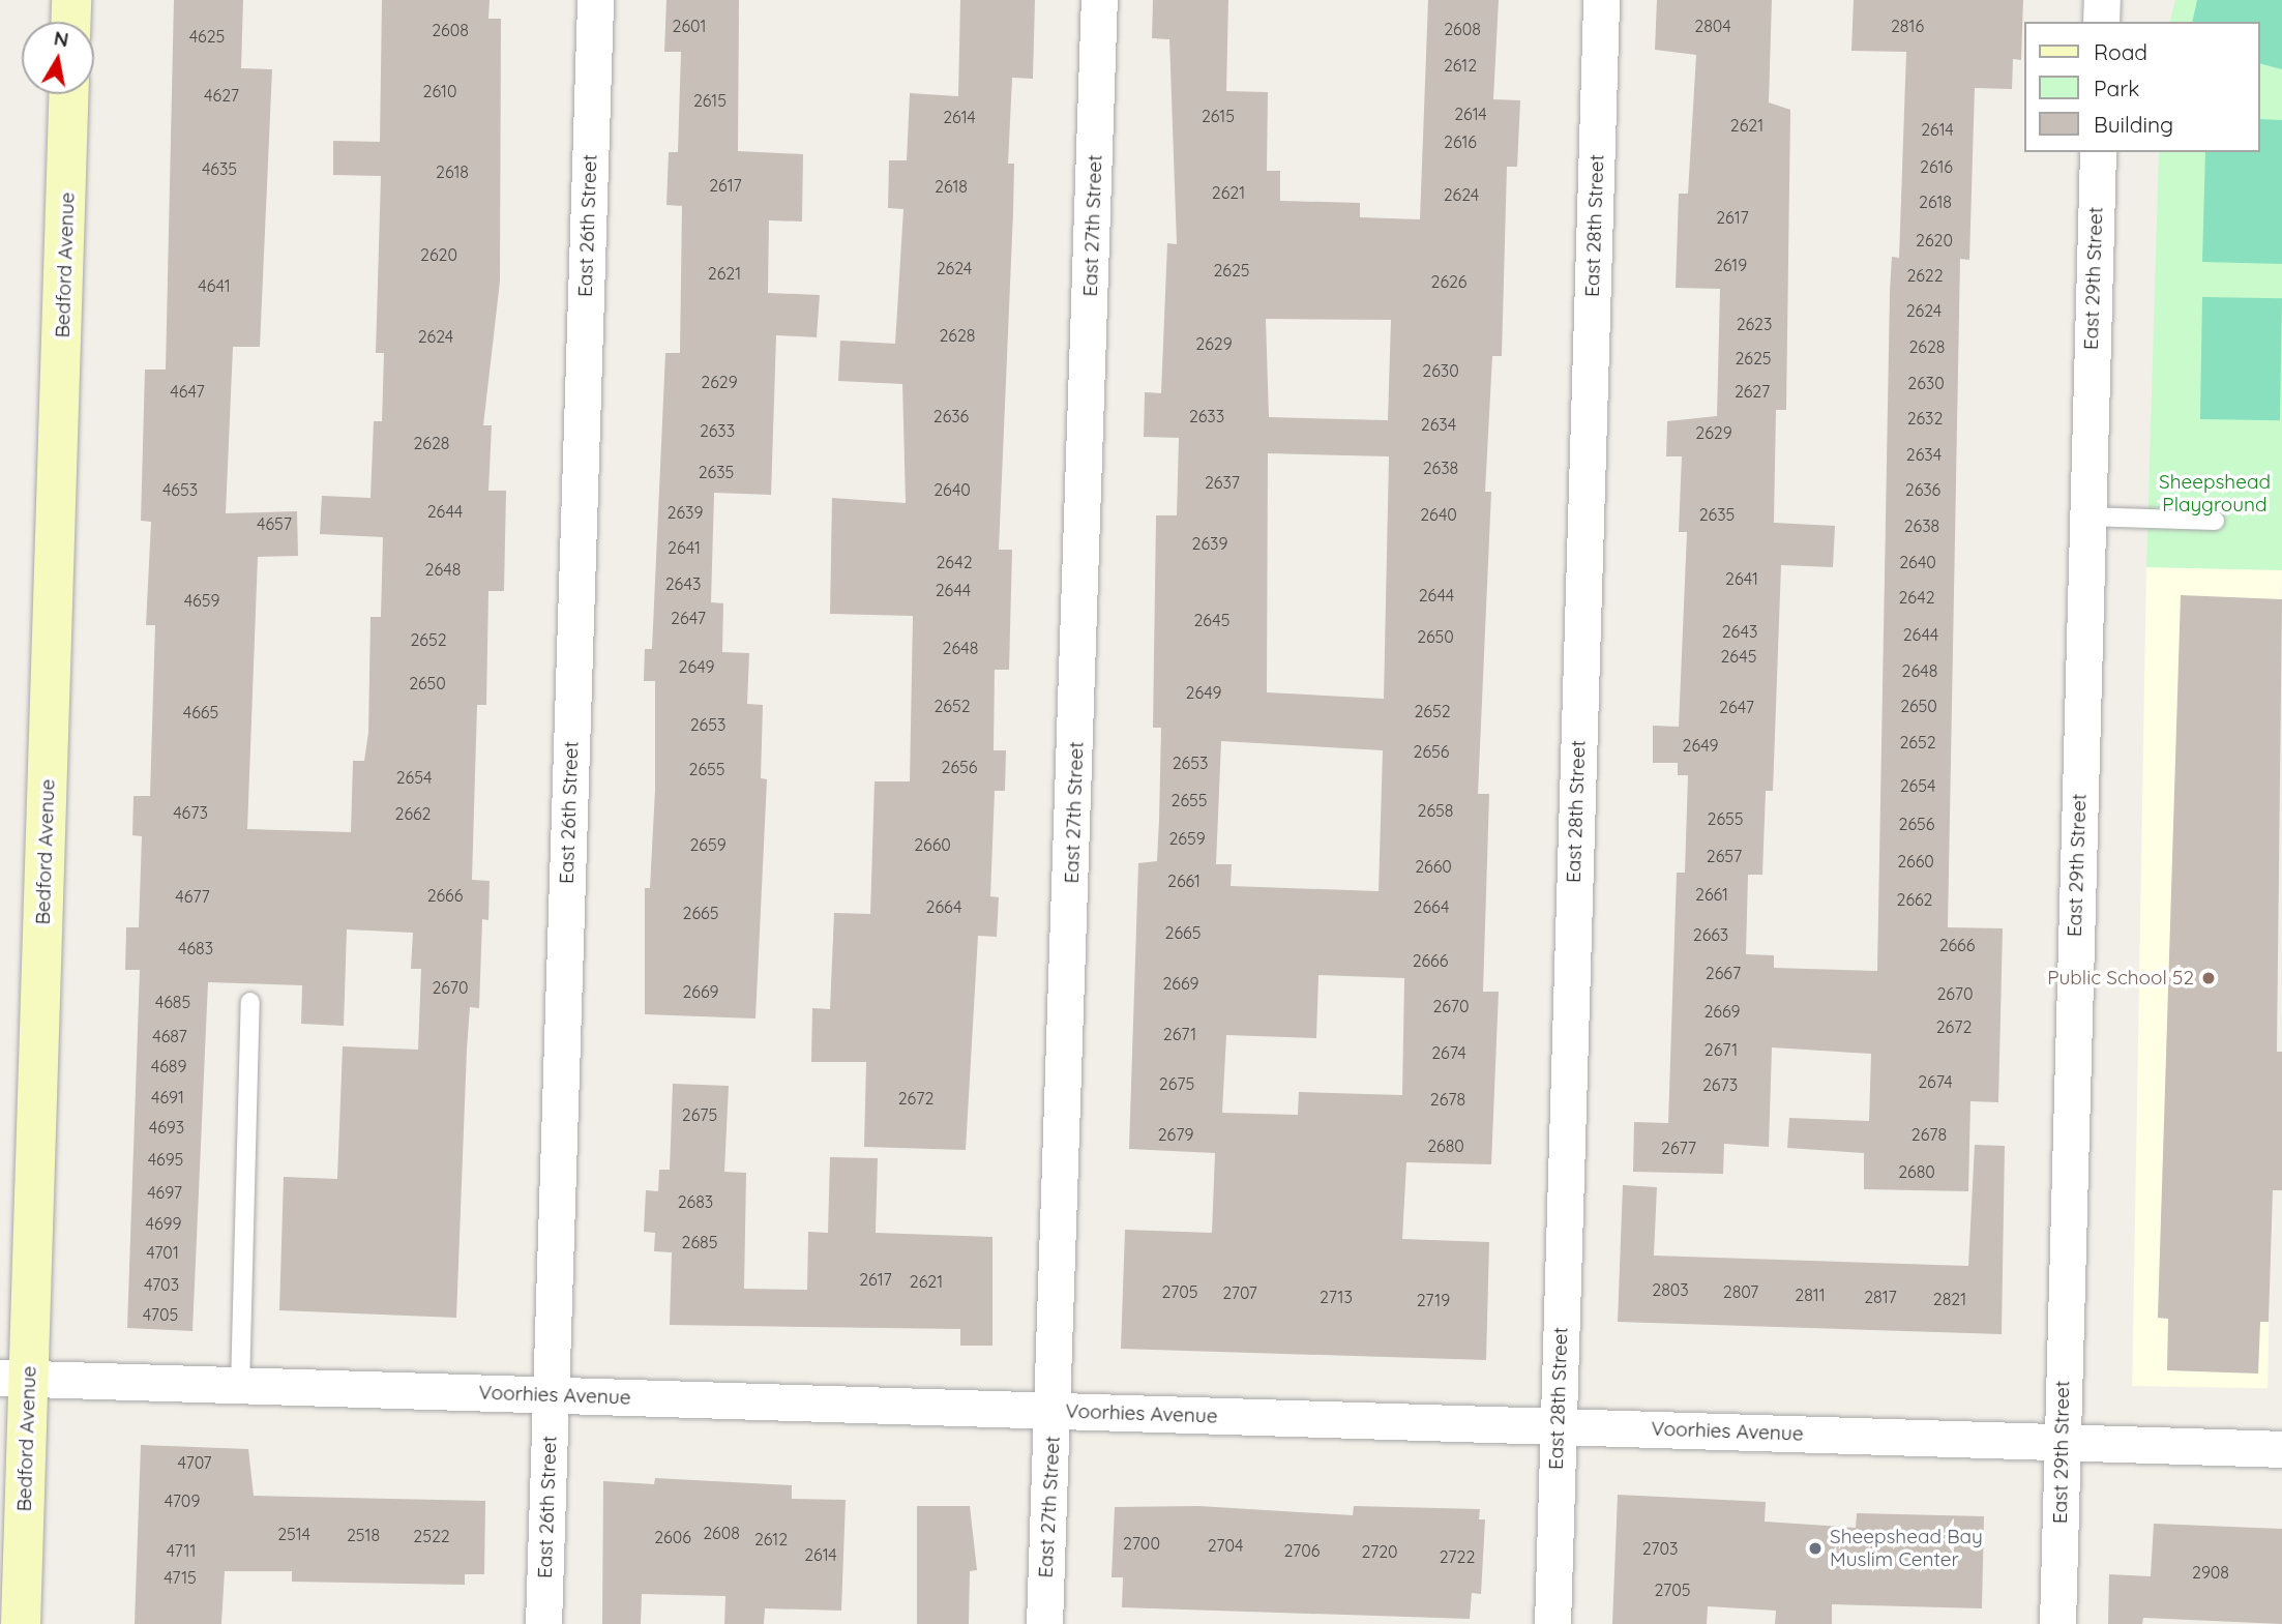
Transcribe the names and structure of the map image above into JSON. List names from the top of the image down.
{
  "streets": {
    "main road": ["Bedford Avenue"],
    "street": [
      "East 26th Street",
      "East 27th Street",
      "East 28th Street",
      "East 29th Street",
      "Voorhies Avenue"
    ]
  },
  "crossings": [
    ["East 26th Street", "Voorhies Avenue"],
    ["East 27th Street", "Voorhies Avenue"],
    ["East 28th Street", "Voorhies Avenue"],
    ["Bedford Avenue", "Voorhies Avenue"],
    ["East 29th Street", "Voorhies Avenue"]
  ],
  "parks": ["Sheepshead Playground"],
  "places": ["Public School 52", "Sheepshead Bay Muslim Center"],
  "house_numbers": [
    "2601",
    "2804",
    "2816",
    "2608",
    "2608",
    "4625",
    "2612",
    "2610",
    "4627",
    "2615",
    "2614",
    "2615",
    "2614",
    "2621",
    "2614",
    "2616",
    "2616",
    "4635",
    "2618",
    "2617",
    "2618",
    "2621",
    "2624",
    "2618",
    "2617",
    "2620",
    "2620",
    "2619",
    "2624",
    "2625",
    "2621",
    "2622",
    "2626",
    "4641",
    "2624",
    "2623",
    "2628",
    "2624",
    "2629",
    "2628",
    "2625",
    "2630",
    "2629",
    "2630",
    "4647",
    "2627",
    "2636",
    "2633",
    "2632",
    "2634",
    "2633",
    "2629",
    "2628",
    "2634",
    "2638",
    "2635",
    "2637",
    "4653",
    "2640",
    "2636",
    "2644",
    "2639",
    "2640",
    "2635",
    "4657",
    "2638",
    "2639",
    "2641",
    "2642",
    "2640",
    "2648",
    "2641",
    "2643",
    "2644",
    "2644",
    "2642",
    "4659",
    "2647",
    "2645",
    "2643",
    "2644",
    "2650",
    "2652",
    "2648",
    "2645",
    "2649",
    "2648",
    "2650",
    "2649",
    "2652",
    "2650",
    "2647",
    "2652",
    "4665",
    "2653",
    "2652",
    "2649",
    "2656",
    "2653",
    "2656",
    "2655",
    "2654",
    "2654",
    "2655",
    "2658",
    "4673",
    "2662",
    "2655",
    "2656",
    "2659",
    "2659",
    "2660",
    "2657",
    "2660",
    "2660",
    "2661",
    "2661",
    "2666",
    "4677",
    "2662",
    "2664",
    "2664",
    "2665",
    "2665",
    "2663",
    "2666",
    "4683",
    "2666",
    "2667",
    "2669",
    "2670",
    "2669",
    "2670",
    "4685",
    "2670",
    "2669",
    "2672",
    "2671",
    "4687",
    "2671",
    "2674",
    "4689",
    "2674",
    "2675",
    "2673",
    "4691",
    "2672",
    "2678",
    "2675",
    "4693",
    "2679",
    "2678",
    "2680",
    "2677",
    "4695",
    "2680",
    "4697",
    "2683",
    "4699",
    "2685",
    "4701",
    "2617",
    "2621",
    "4703",
    "2803",
    "2705",
    "2807",
    "2707",
    "2811",
    "2713",
    "2817",
    "2821",
    "2719",
    "4705",
    "4707",
    "4709",
    "2608",
    "2514",
    "2518",
    "2522",
    "2606",
    "2612",
    "2700",
    "2704",
    "2703",
    "4711",
    "2706",
    "2720",
    "2614",
    "2722",
    "2908",
    "4715",
    "2705"
  ],
  "legend": ["Road", "Park", "Building"],
  "north": "top"
}
